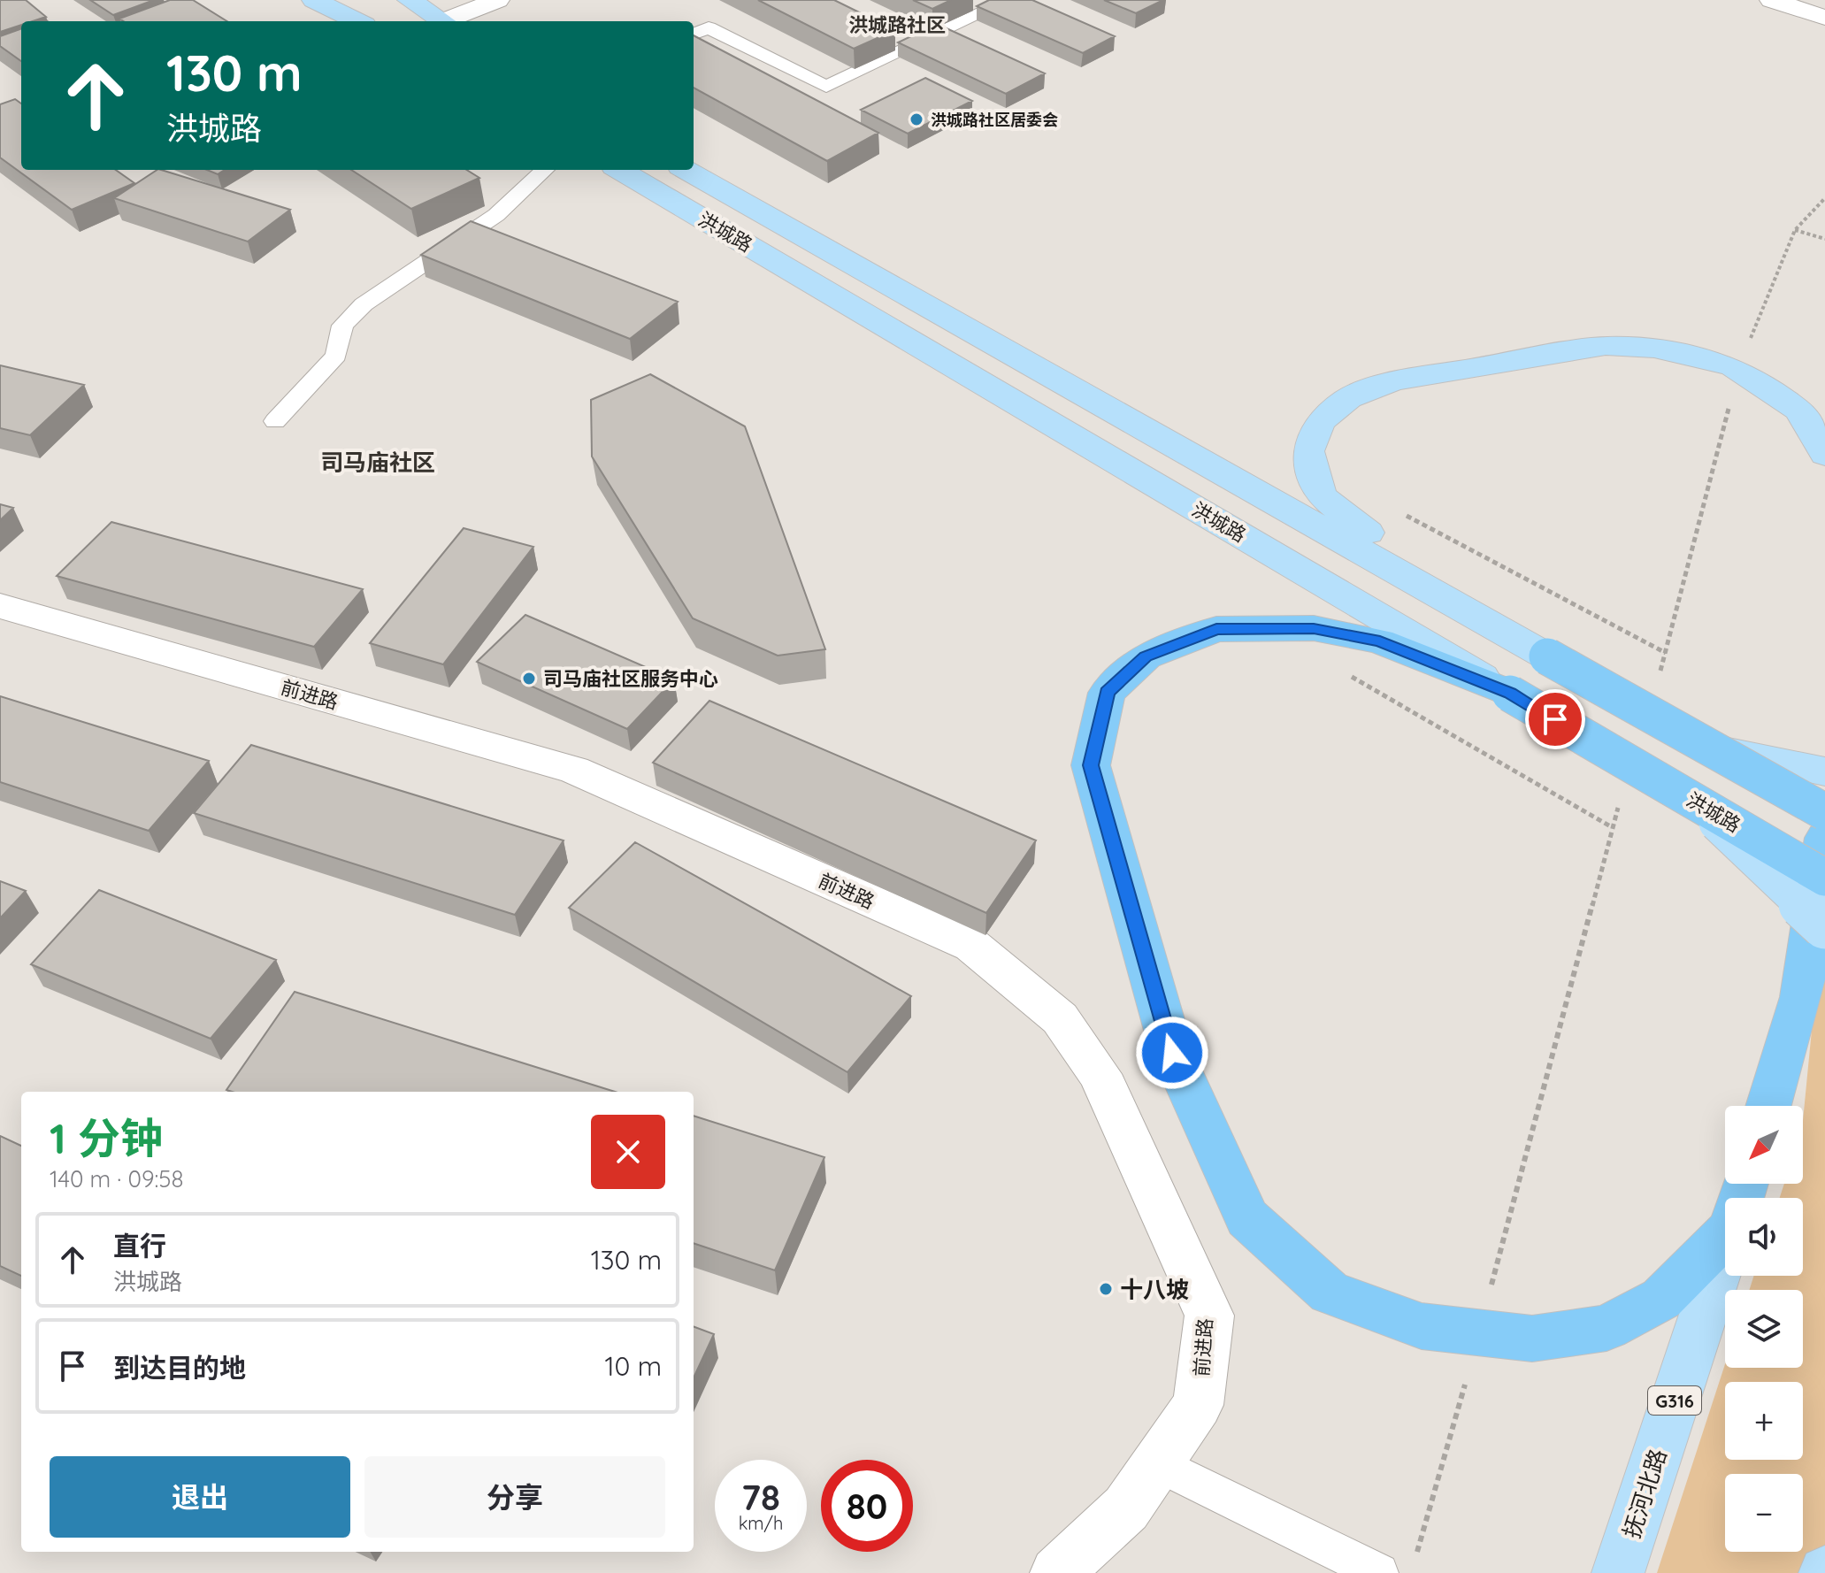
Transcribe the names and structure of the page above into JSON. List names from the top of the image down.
{
  "streets": {
    "highway": ["洪城路"],
    "main road": ["G316", "抚河北路"],
    "street": ["前进路"]
  },
  "districts": ["洪城路社区", "司马庙社区"],
  "places": ["洪城路社区居委会", "司马庙社区服务中心", "十八坡"],
  "north": "bottom left",
  "page": {
    "turn": ["130 m", "洪城路"],
    "heading": ["1 分钟", "140 m · 09:58"],
    "map_buttons": ["+", "−"],
    "list": [
      {
        "name": "直行",
        "note": "洪城路",
        "value": "130 m"
      },
      {
        "name": "到达目的地",
        "value": "10 m"
      }
    ],
    "buttons": ["退出", "分享"],
    "speed": "78 km/h",
    "limit": "80"
  }
}
